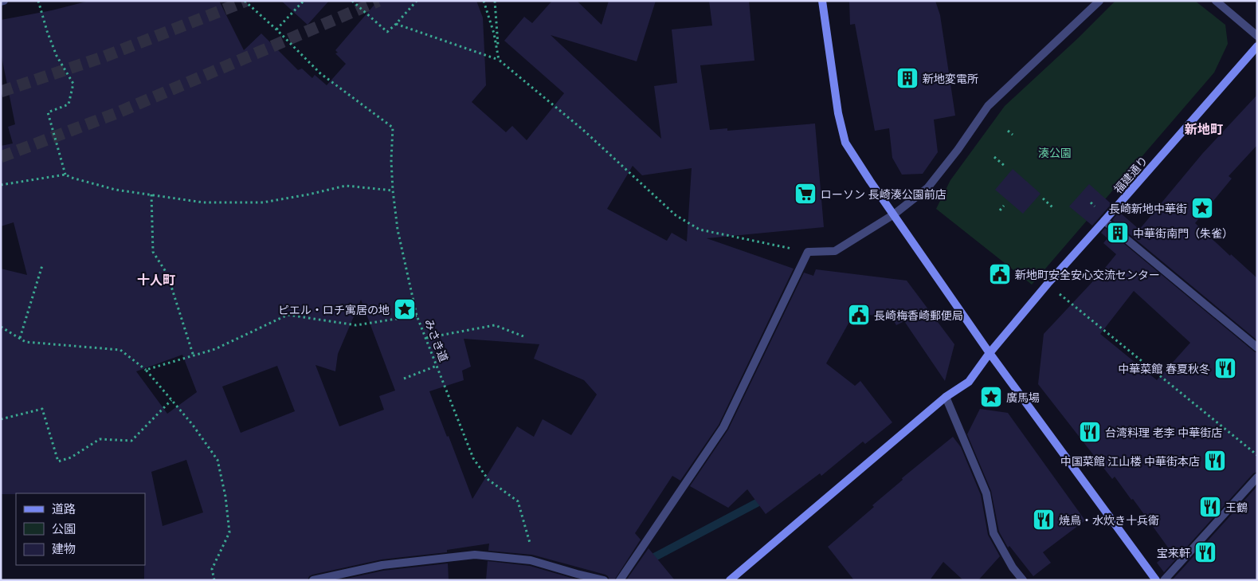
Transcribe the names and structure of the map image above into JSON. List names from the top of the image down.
{
  "streets": {
    "street": ["福建通り"],
    "path": ["みさき道"]
  },
  "districts": ["新地町", "十人町"],
  "parks": ["湊公園"],
  "places": {
    "building": ["新地変電所", "中華街南門（朱雀）"],
    "supermarket": ["ローソン 長崎湊公園前店"],
    "place": ["長崎新地中華街", "ピエル・ロチ寓居の地", "廣馬場"],
    "public building": ["新地町安全安心交流センター", "長崎梅香崎郵便局"],
    "restaurant": [
      "中華菜館 春夏秋冬",
      "台湾料理 老李 中華街店",
      "中国菜館 江山楼 中華街本店",
      "王鶴",
      "焼鳥・水炊き十兵衛",
      "宝来軒"
    ]
  },
  "legend": ["道路", "公園", "建物"]
}
